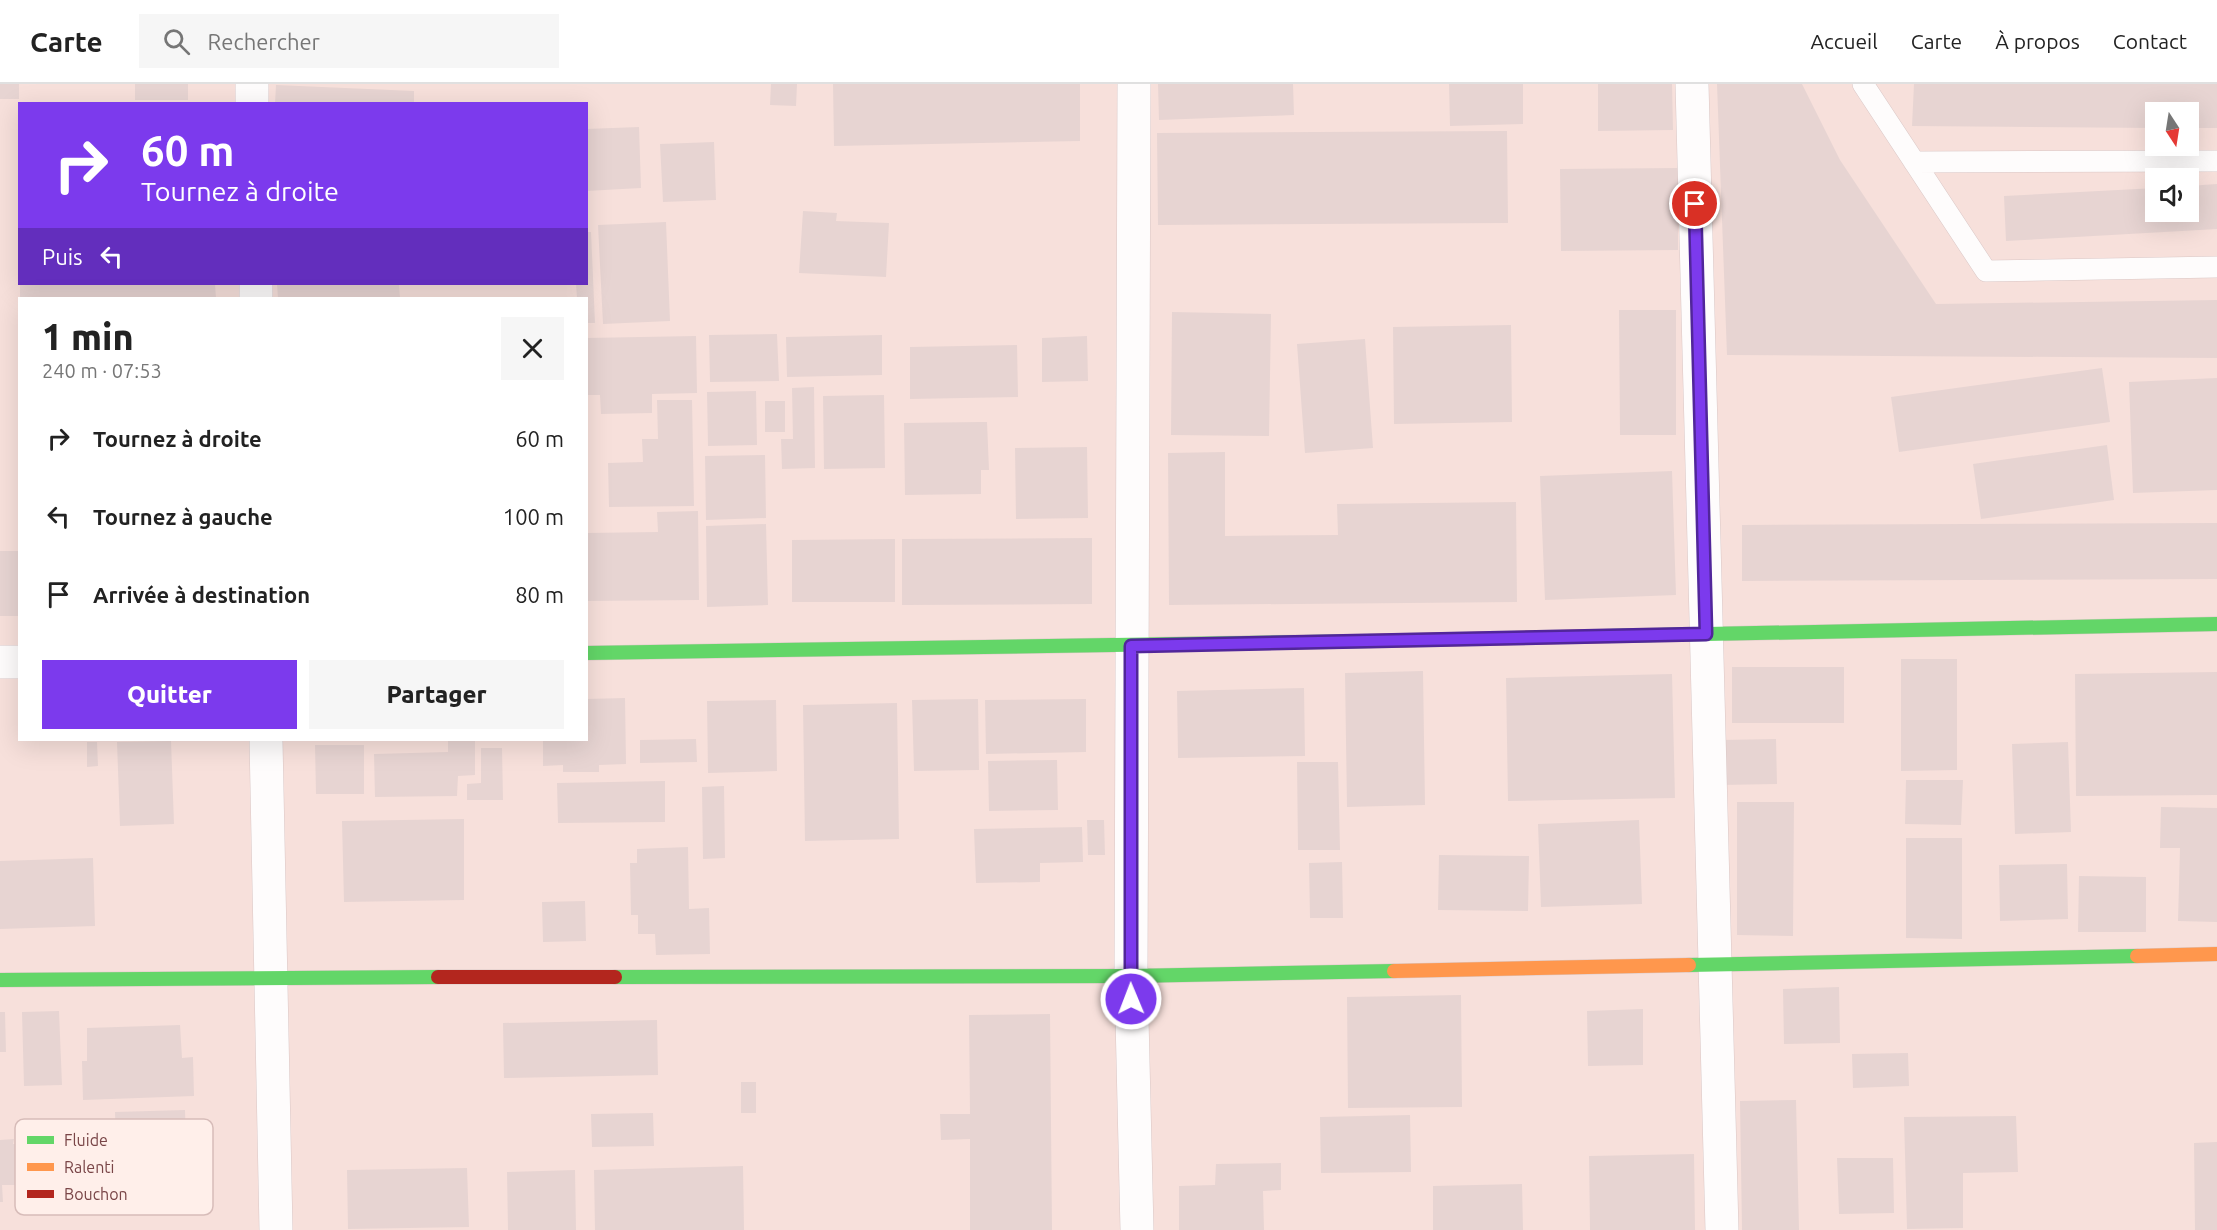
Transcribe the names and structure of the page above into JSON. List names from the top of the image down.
{
  "legend": ["Fluide", "Ralenti", "Bouchon"],
  "north": "bottom",
  "page": {
    "header": "Carte",
    "search": "Rechercher",
    "nav": [
      "Accueil",
      "Carte",
      "À propos",
      "Contact"
    ],
    "turn": ["60 m", "Tournez à droite"],
    "then": "Puis",
    "heading": ["1 min", "240 m · 07:53"],
    "list": [
      {
        "name": "Tournez à droite",
        "value": "60 m"
      },
      {
        "name": "Tournez à gauche",
        "value": "100 m"
      },
      {
        "name": "Arrivée à destination",
        "value": "80 m"
      }
    ],
    "buttons": ["Quitter", "Partager"]
  }
}
